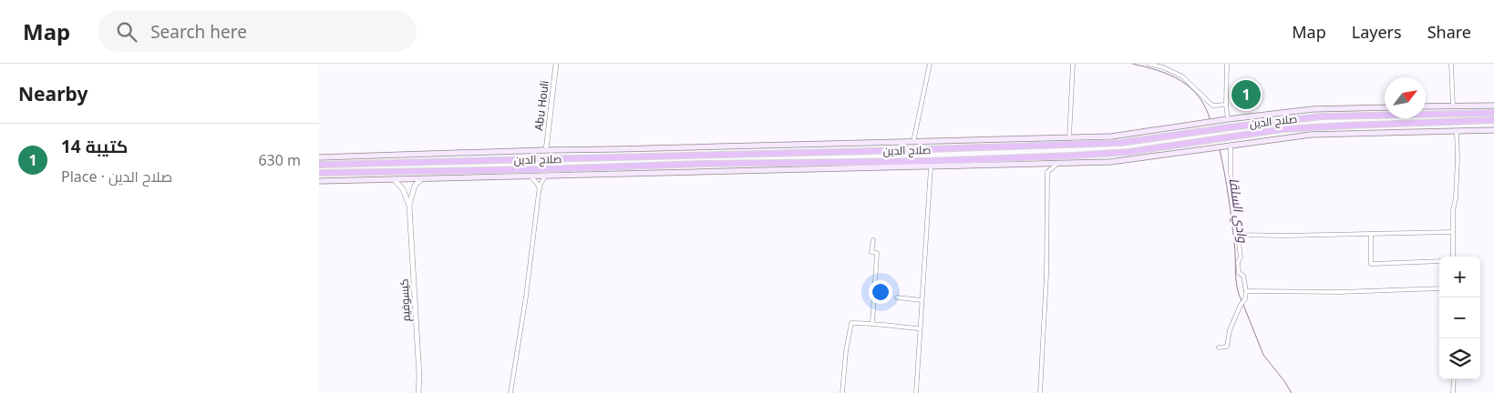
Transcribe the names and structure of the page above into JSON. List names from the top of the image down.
{
  "streets": {
    "highway": ["صلاح الدين"],
    "street": ["Abu Houli", "كيسوفيم"]
  },
  "water": ["وادي السلقا"],
  "north": "top right",
  "page": {
    "header": "Map",
    "search": "Search here",
    "nav": ["Map", "Layers", "Share"],
    "heading": "Nearby",
    "pins": "1",
    "list": [
      {
        "mark": "1",
        "name": "كتيبة 14",
        "note": "Place · صلاح الدين",
        "value": "630 m"
      }
    ],
    "map_buttons": ["+", "−"]
  }
}
